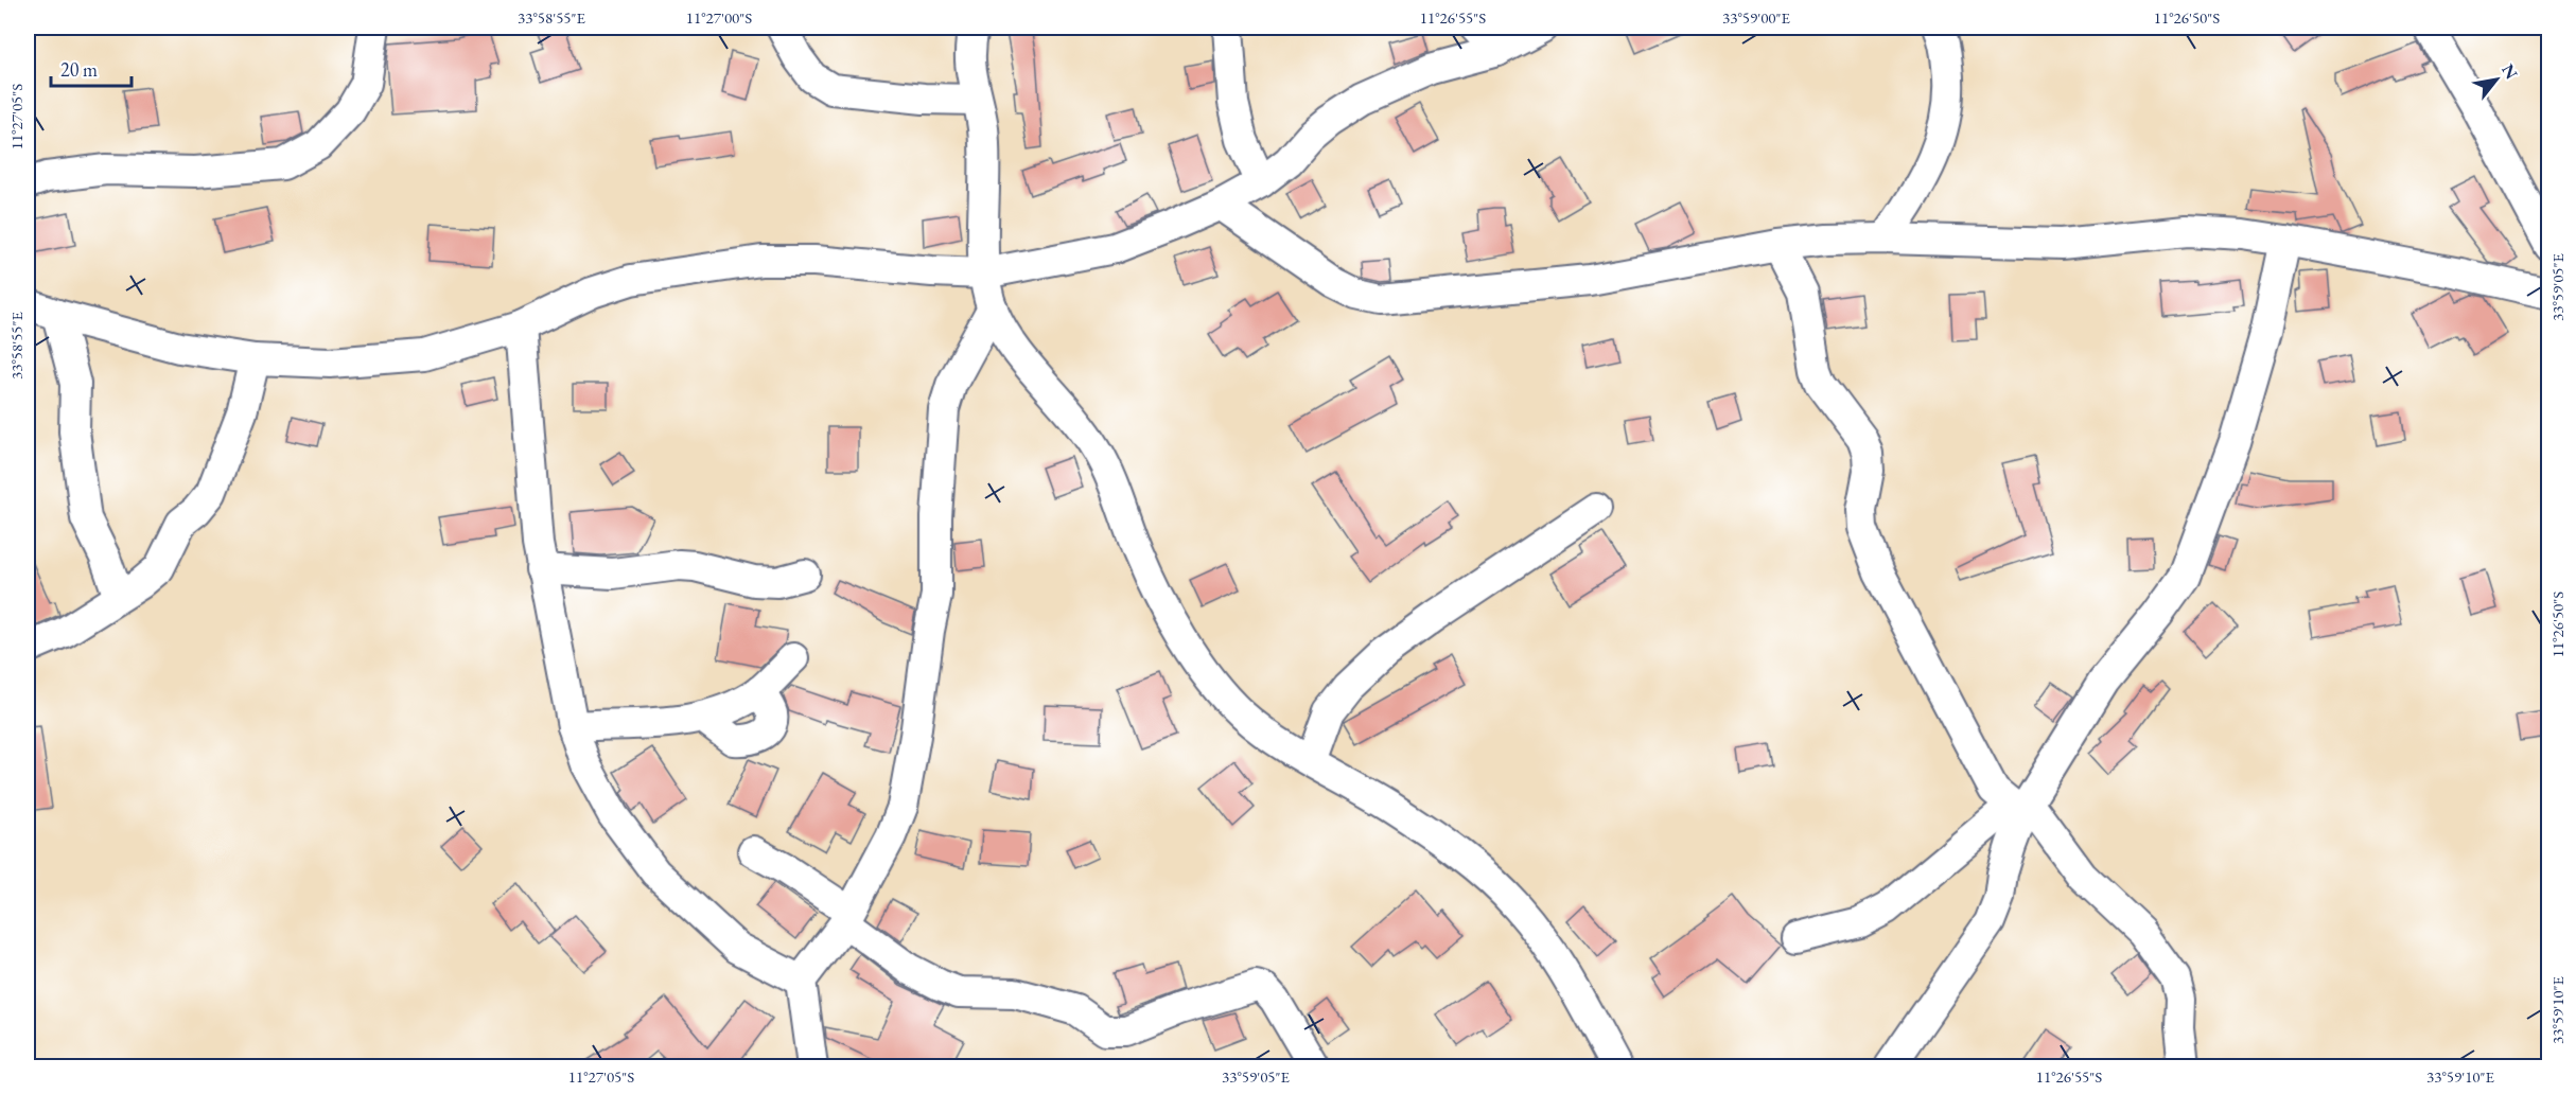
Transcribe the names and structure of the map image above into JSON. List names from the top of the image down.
{
  "scale_bar": "20 m",
  "north": "top right",
  "coordinates": [
    "33°58'55\"E",
    "11°27'00\"S",
    "11°26'55\"S",
    "33°59'00\"E",
    "11°26'50\"S",
    "11°27'05\"S",
    "33°59'05\"E",
    "33°59'10\"E"
  ]
}
